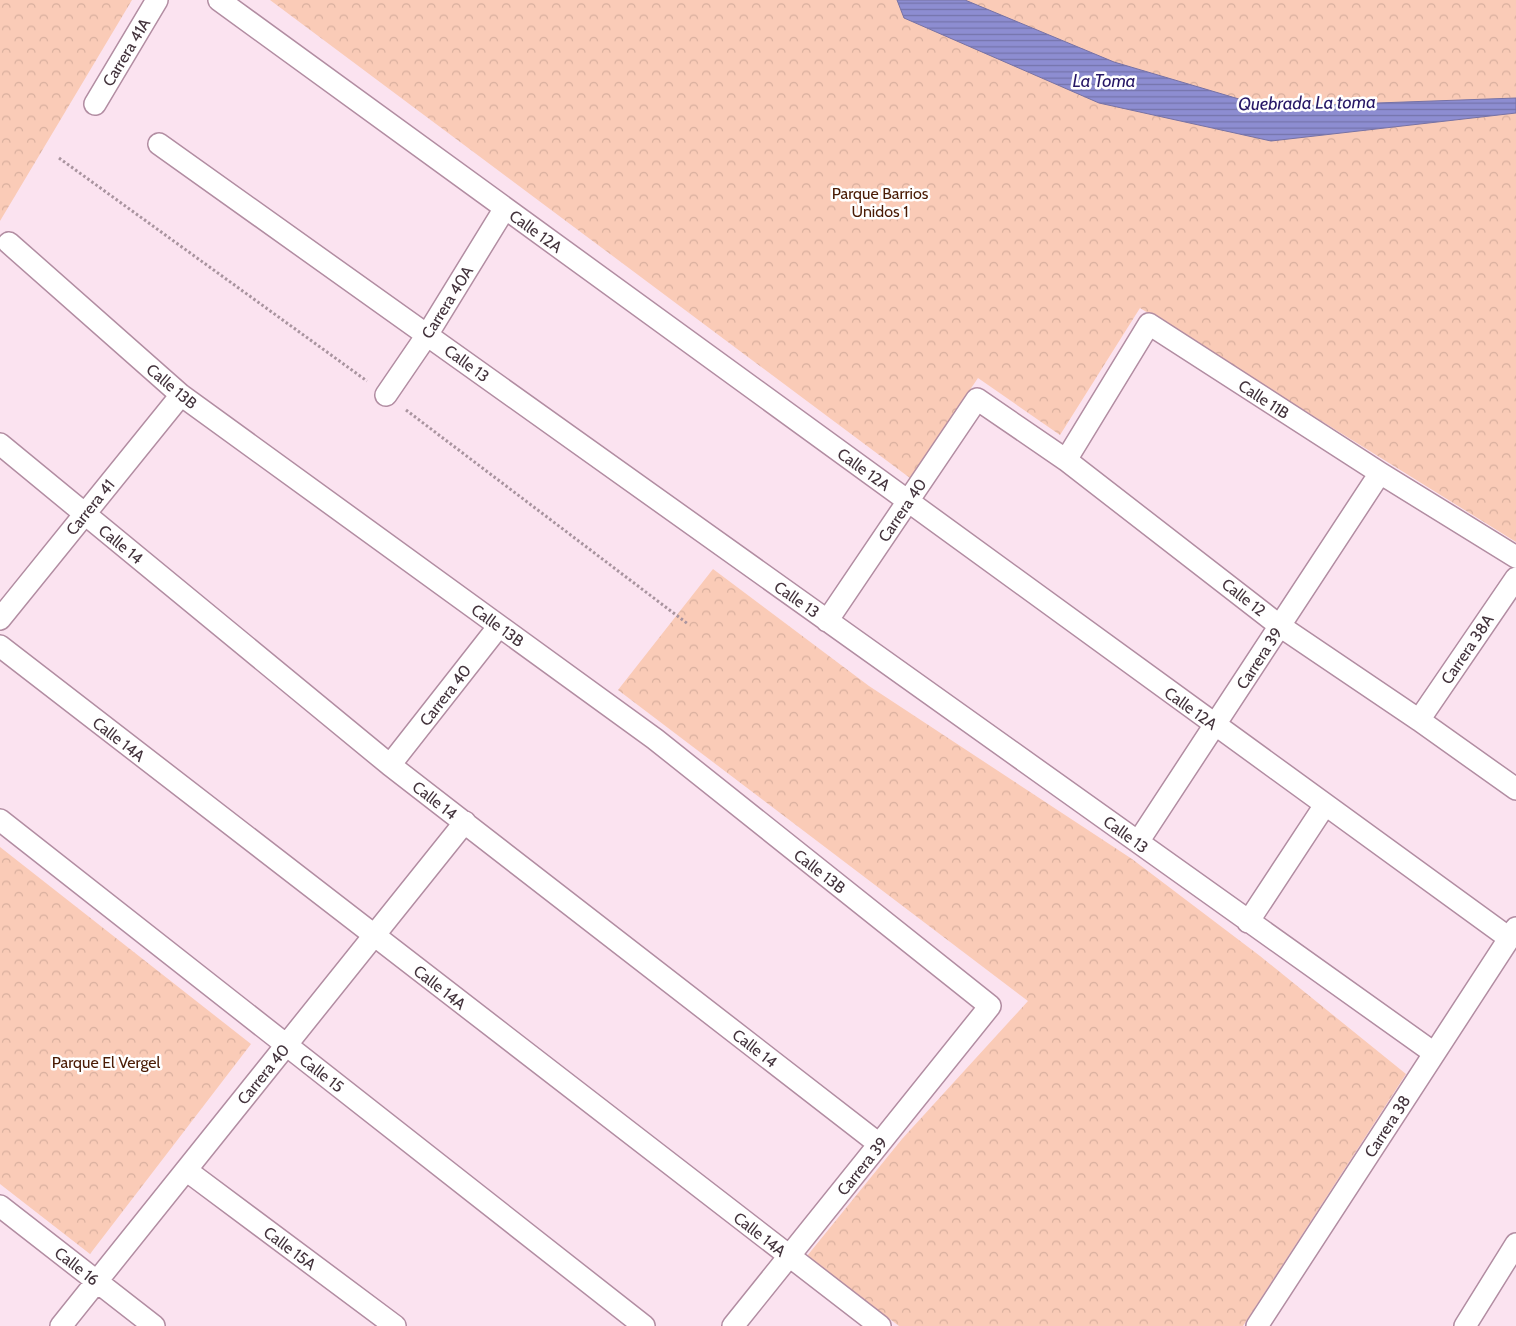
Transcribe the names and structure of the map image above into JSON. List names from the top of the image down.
{
  "streets": {
    "street": [
      "Carrera 41A",
      "Calle 12A",
      "Carrera 40A",
      "Calle 13",
      "Calle 13B",
      "Calle 11B",
      "Carrera 41",
      "Carrera 40",
      "Calle 14",
      "Calle 12",
      "Carrera 38A",
      "Carrera 39",
      "Calle 14A",
      "Calle 15",
      "Carrera 38",
      "Calle 15A",
      "Calle 16"
    ]
  },
  "crossings": [
    ["Calle 12A", "Carrera 40A"],
    ["Calle 12A", "Carrera 40"],
    ["Calle 12A", "Carrera 39"],
    ["Calle 12A", "Carrera 38"],
    ["Carrera 40A", "Calle 13"],
    ["Calle 13", "Carrera 40"],
    ["Calle 13", "Carrera 39"],
    ["Calle 13", "Carrera 38"],
    ["Calle 13B", "Carrera 41"],
    ["Calle 13B", "Carrera 40"],
    ["Calle 13B", "Carrera 39"],
    ["Calle 11B", "Calle 12"],
    ["Calle 11B", "Carrera 39"],
    ["Carrera 41", "Calle 14"],
    ["Carrera 40", "Calle 14"],
    ["Carrera 40", "Calle 12"],
    ["Carrera 40", "Calle 14A"],
    ["Carrera 40", "Calle 15"],
    ["Carrera 40", "Calle 15A"],
    ["Carrera 40", "Calle 16"],
    ["Calle 14", "Carrera 39"],
    ["Calle 12", "Carrera 38A"],
    ["Calle 12", "Carrera 39"],
    ["Carrera 39", "Calle 14A"]
  ],
  "water": ["La Toma", "Quebrada La toma"],
  "parks": ["Parque Barrios Unidos 1", "Parque El Vergel"]
}
